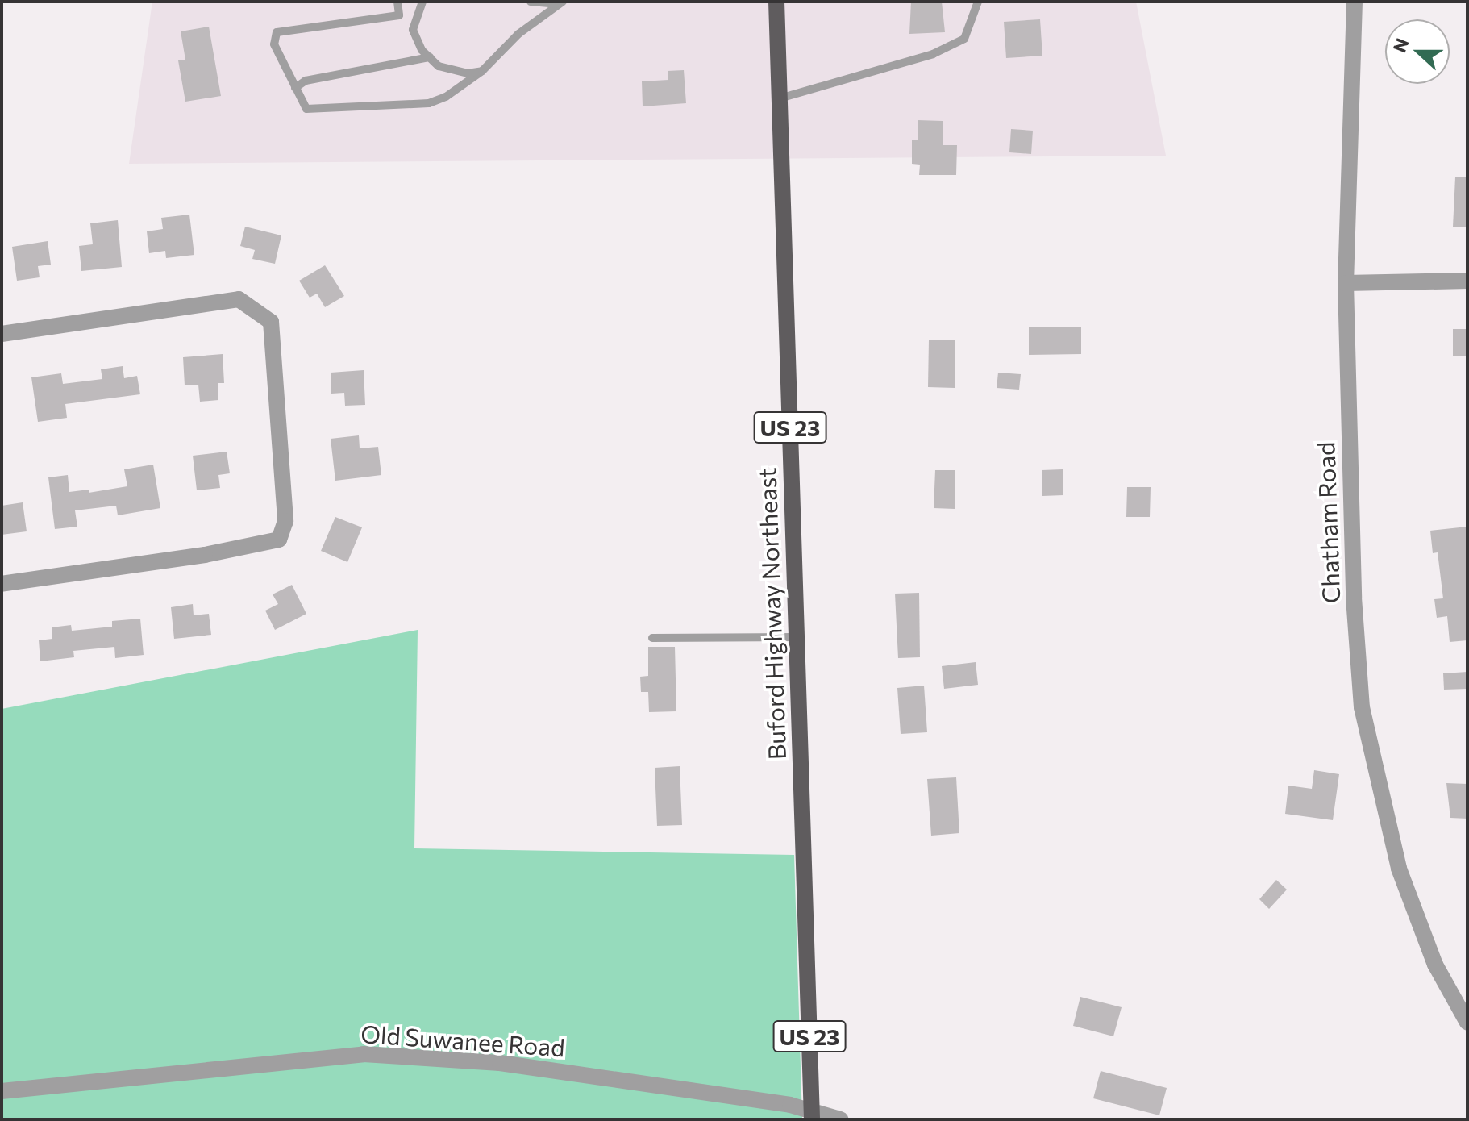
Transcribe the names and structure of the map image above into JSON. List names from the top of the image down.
{
  "streets": {
    "main road": ["US 23", "Buford Highway Northeast"],
    "street": ["Chatham Road", "Old Suwanee Road"]
  },
  "crossings": [
    ["Buford Highway Northeast", "Old Suwanee Road"]
  ],
  "north": "left"
}
